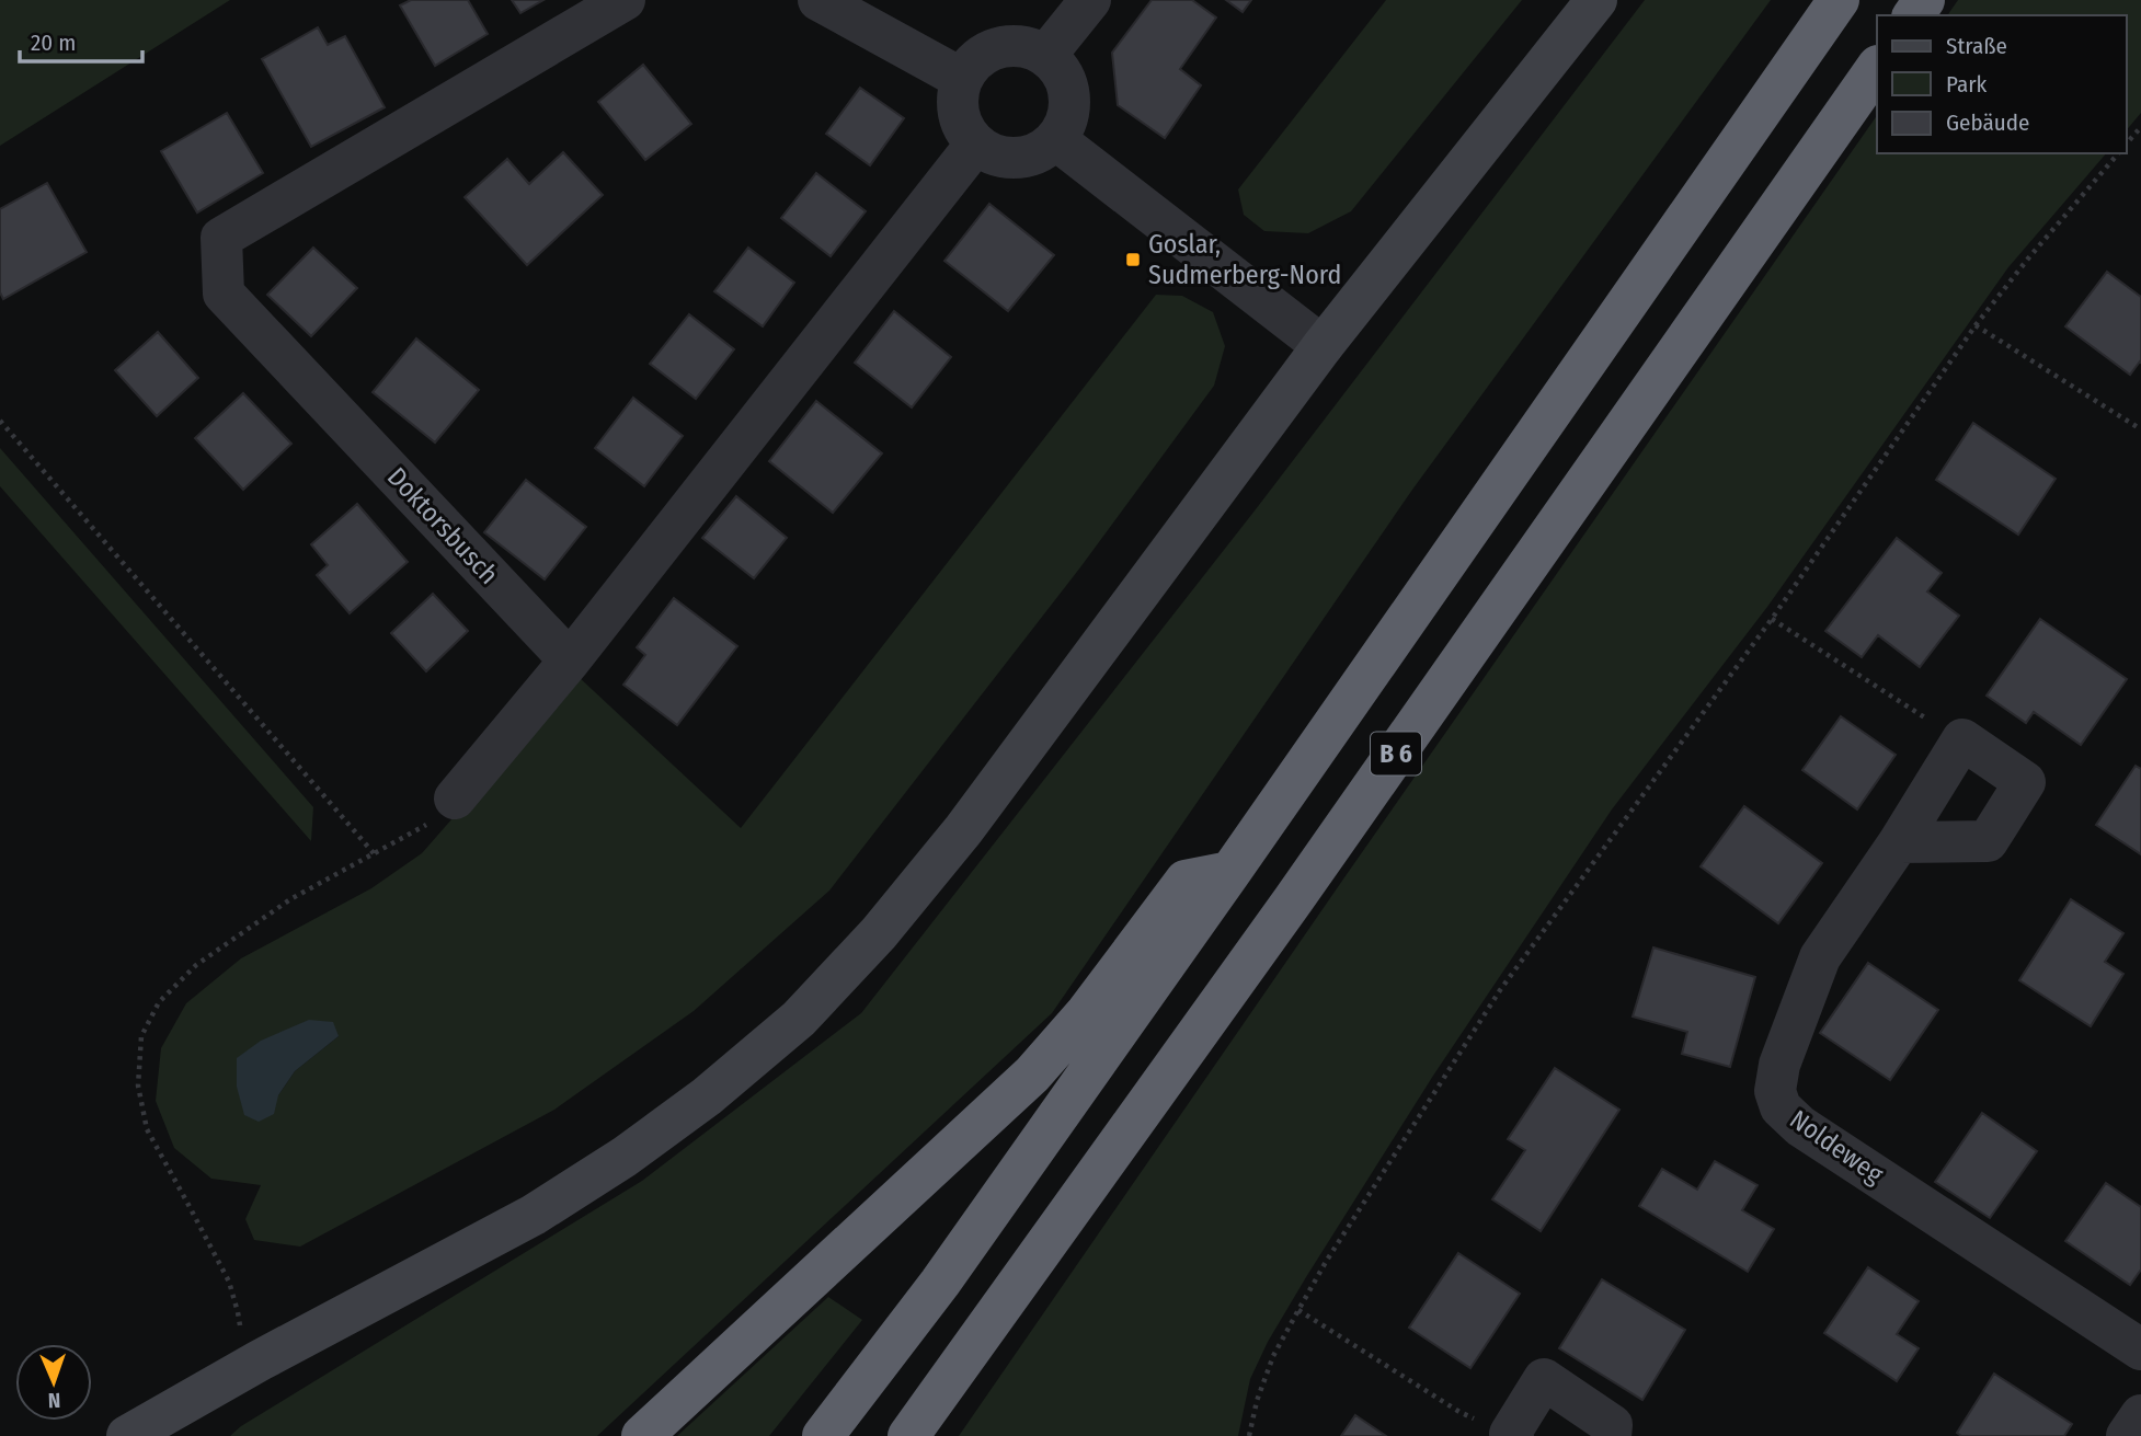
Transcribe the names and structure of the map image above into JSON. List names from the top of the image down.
{
  "streets": {
    "highway": ["B 6"],
    "street": ["Doktorsbusch", "Noldeweg"]
  },
  "places": {
    "transit": ["Goslar, Sudmerberg-Nord"]
  },
  "legend": ["Straße", "Park", "Gebäude"],
  "scale_bar": "20 m",
  "north": "bottom"
}
